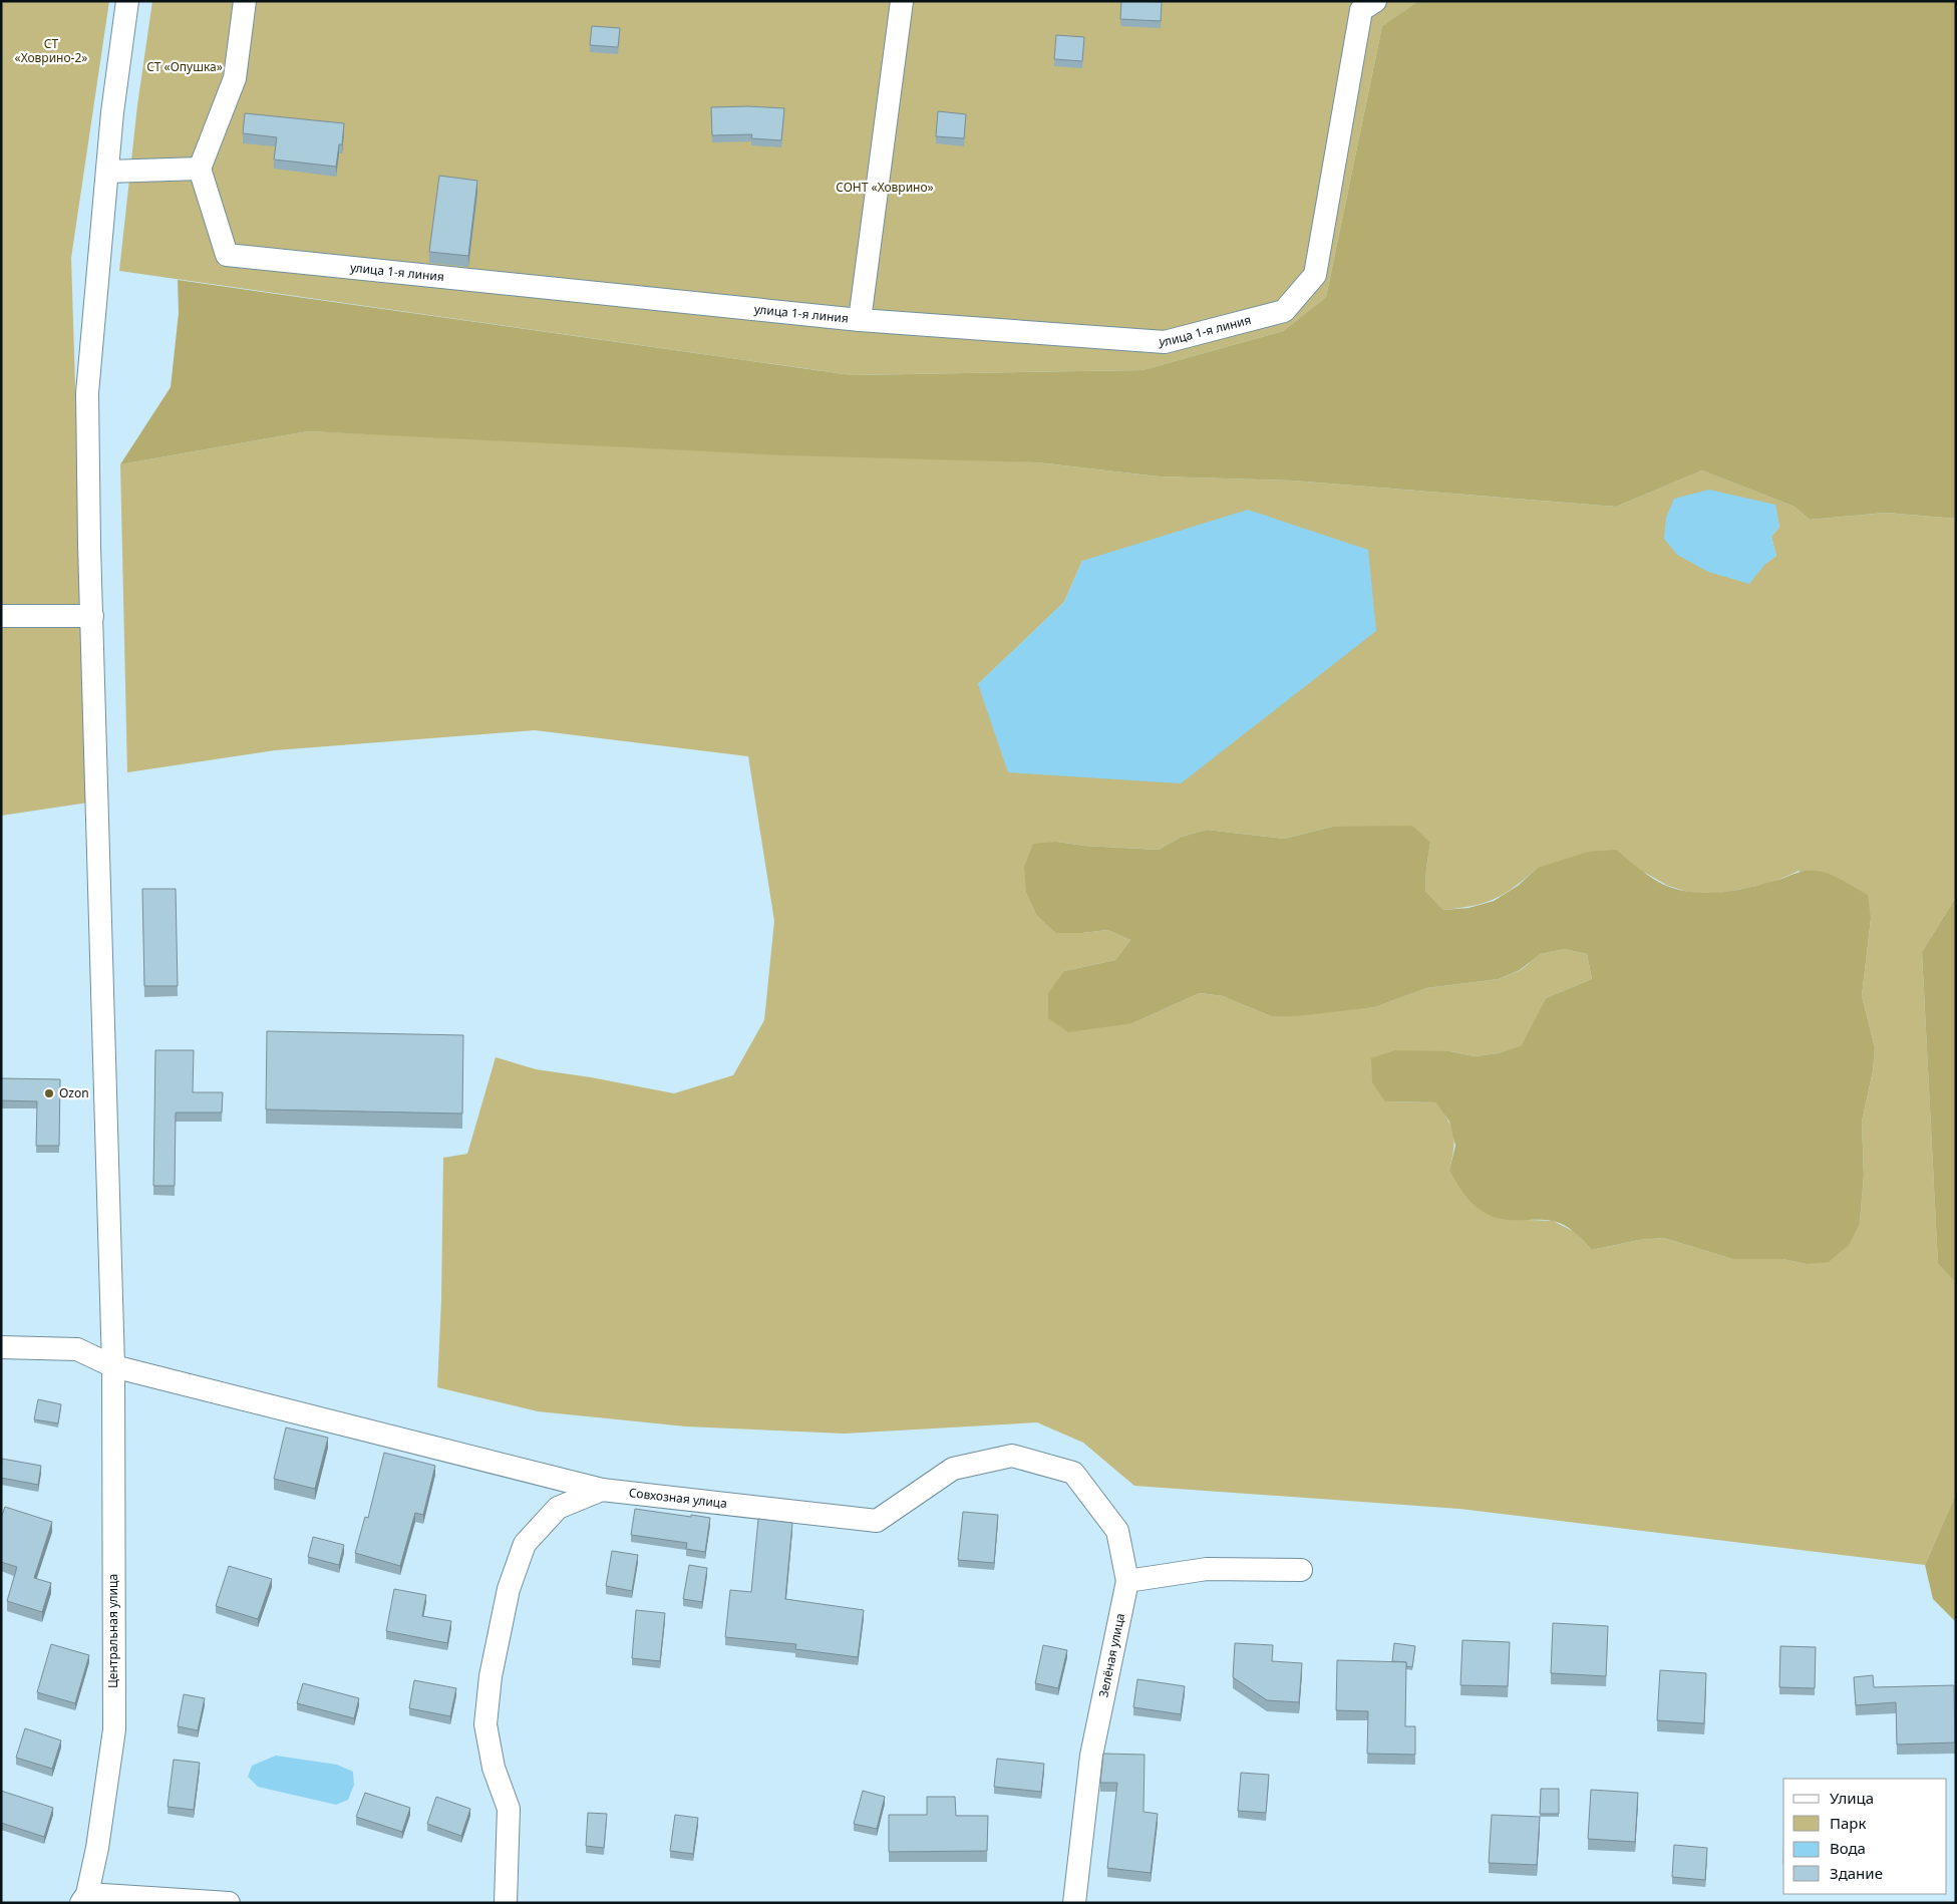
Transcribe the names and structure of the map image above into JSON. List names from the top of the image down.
{
  "streets": {
    "street": [
      "улица 1-я линия",
      "Совхозная улица",
      "Центральная улица",
      "Зелёная улица"
    ]
  },
  "crossings": [
    ["Совхозная улица", "Зелёная улица"]
  ],
  "parks": ["СТ «Ховрино-2»", "СТ «Опушка»", "СОНТ «Ховрино»"],
  "places": ["Ozon"],
  "legend": [
    "Улица",
    "Парк",
    "Вода",
    "Здание"
  ]
}
